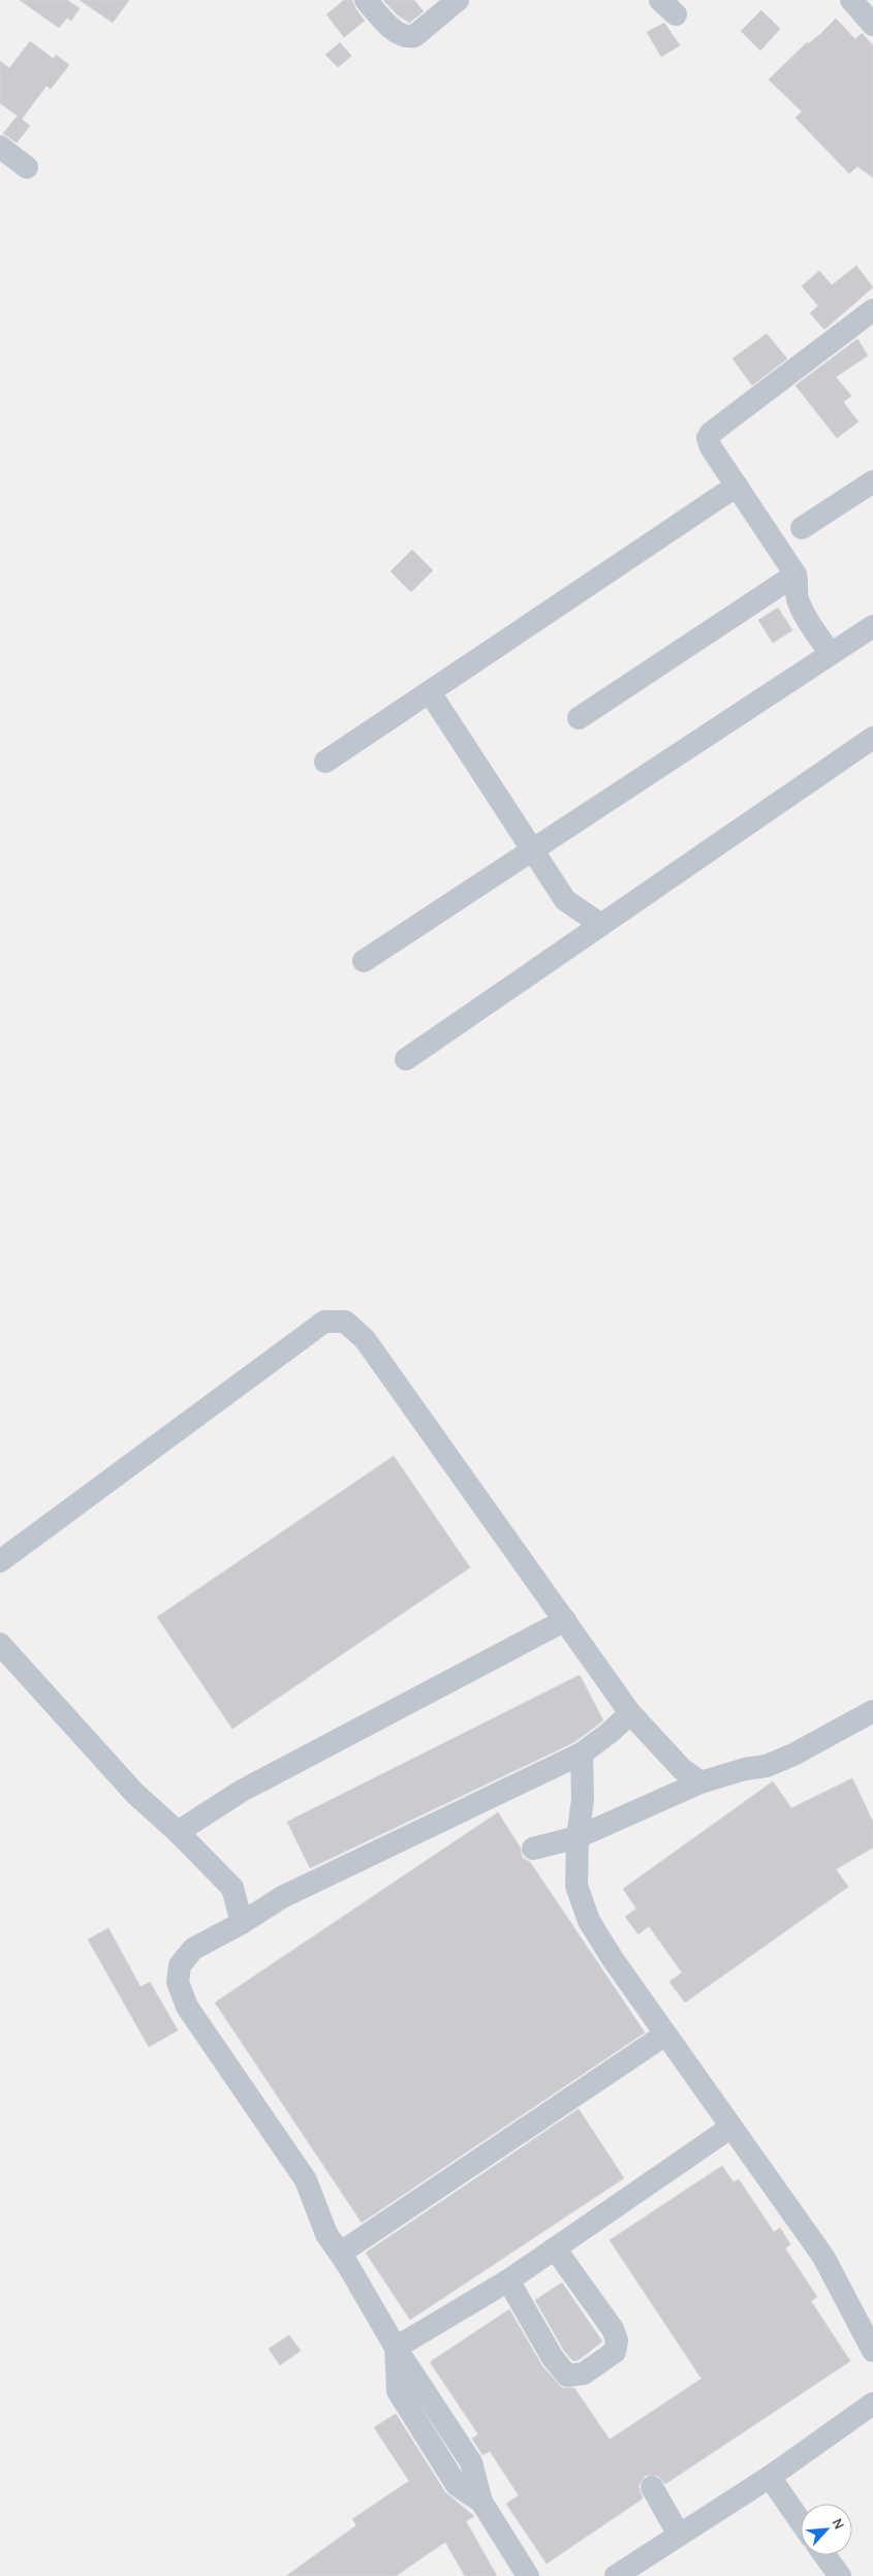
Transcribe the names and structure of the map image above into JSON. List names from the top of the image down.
{
  "north": "top right"
}
